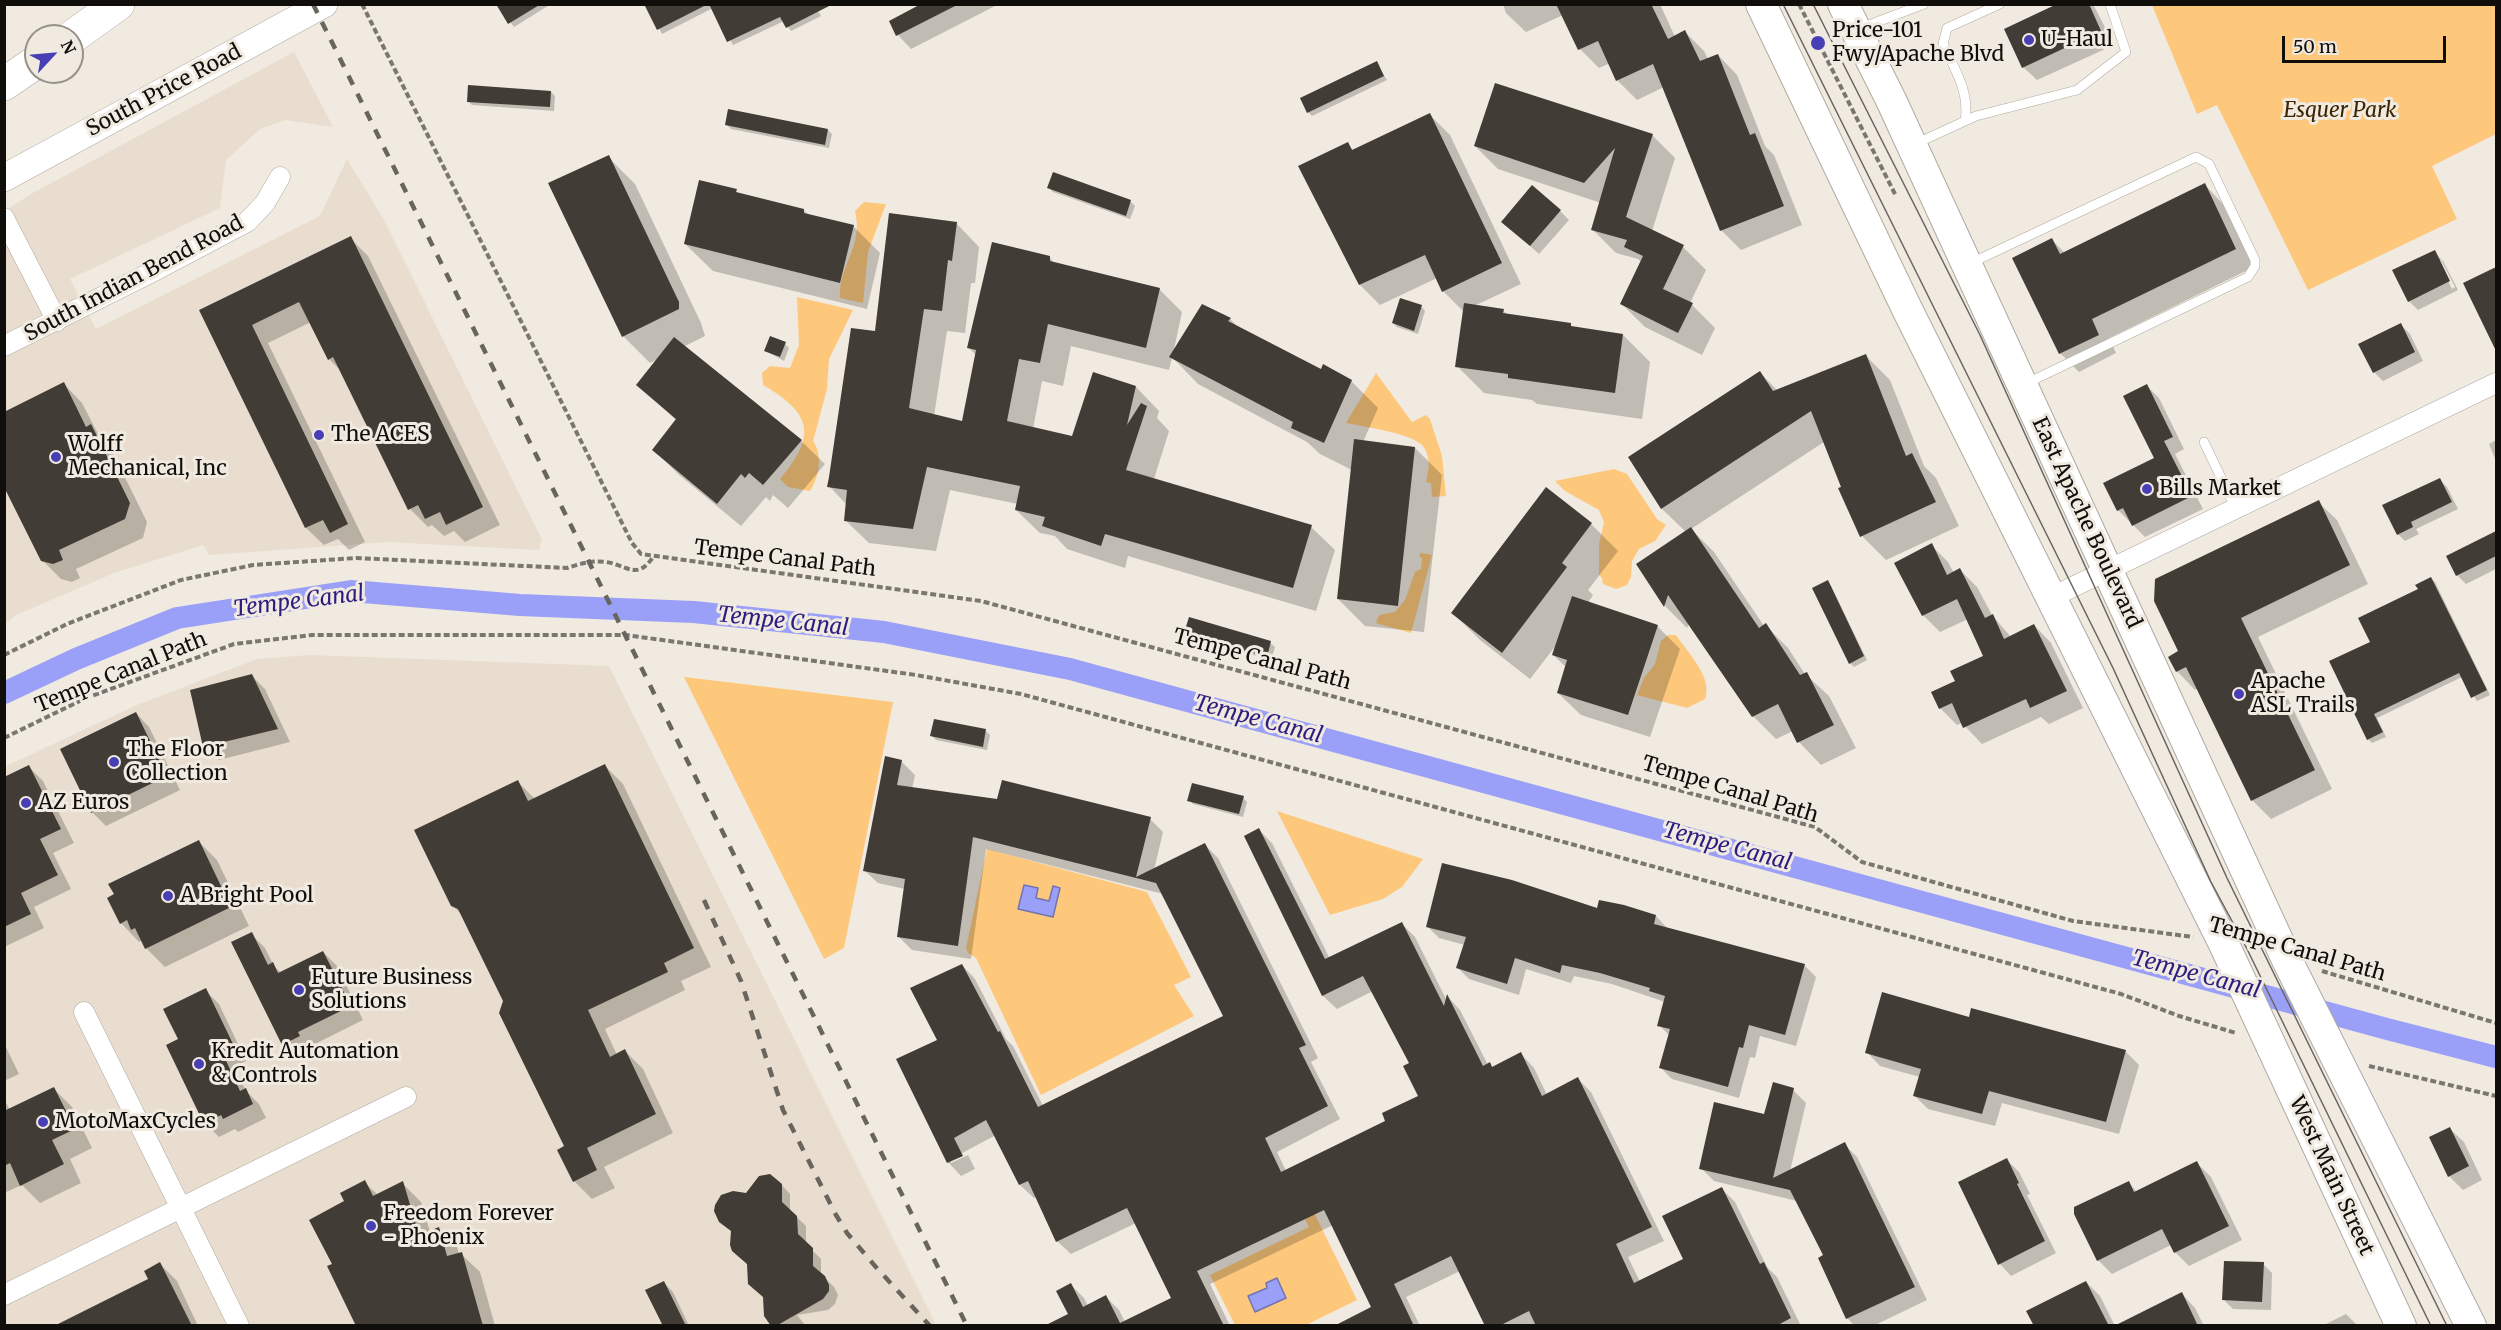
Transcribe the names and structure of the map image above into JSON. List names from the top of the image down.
{
  "streets": {
    "main road": ["South Price Road", "East Apache Boulevard", "West Main Street"],
    "street": ["South Indian Bend Road"],
    "path": ["Tempe Canal Path"]
  },
  "crossings": [
    ["East Apache Boulevard", "Tempe Canal Path"],
    ["Tempe Canal Path", "West Main Street"]
  ],
  "water": ["Tempe Canal"],
  "parks": ["Esquer Park"],
  "places": [
    "U-Haul",
    "Price-101 Fwy/Apache Blvd",
    "The ACES",
    "Wolff Mechanical, Inc",
    "Bills Market",
    "Apache ASL Trails",
    "The Floor Collection",
    "AZ Euros",
    "A Bright Pool",
    "Future Business Solutions",
    "Kredit Automation & Controls",
    "MotoMaxCycles",
    "Freedom Forever - Phoenix"
  ],
  "scale_bar": "50 m",
  "north": "top right"
}
